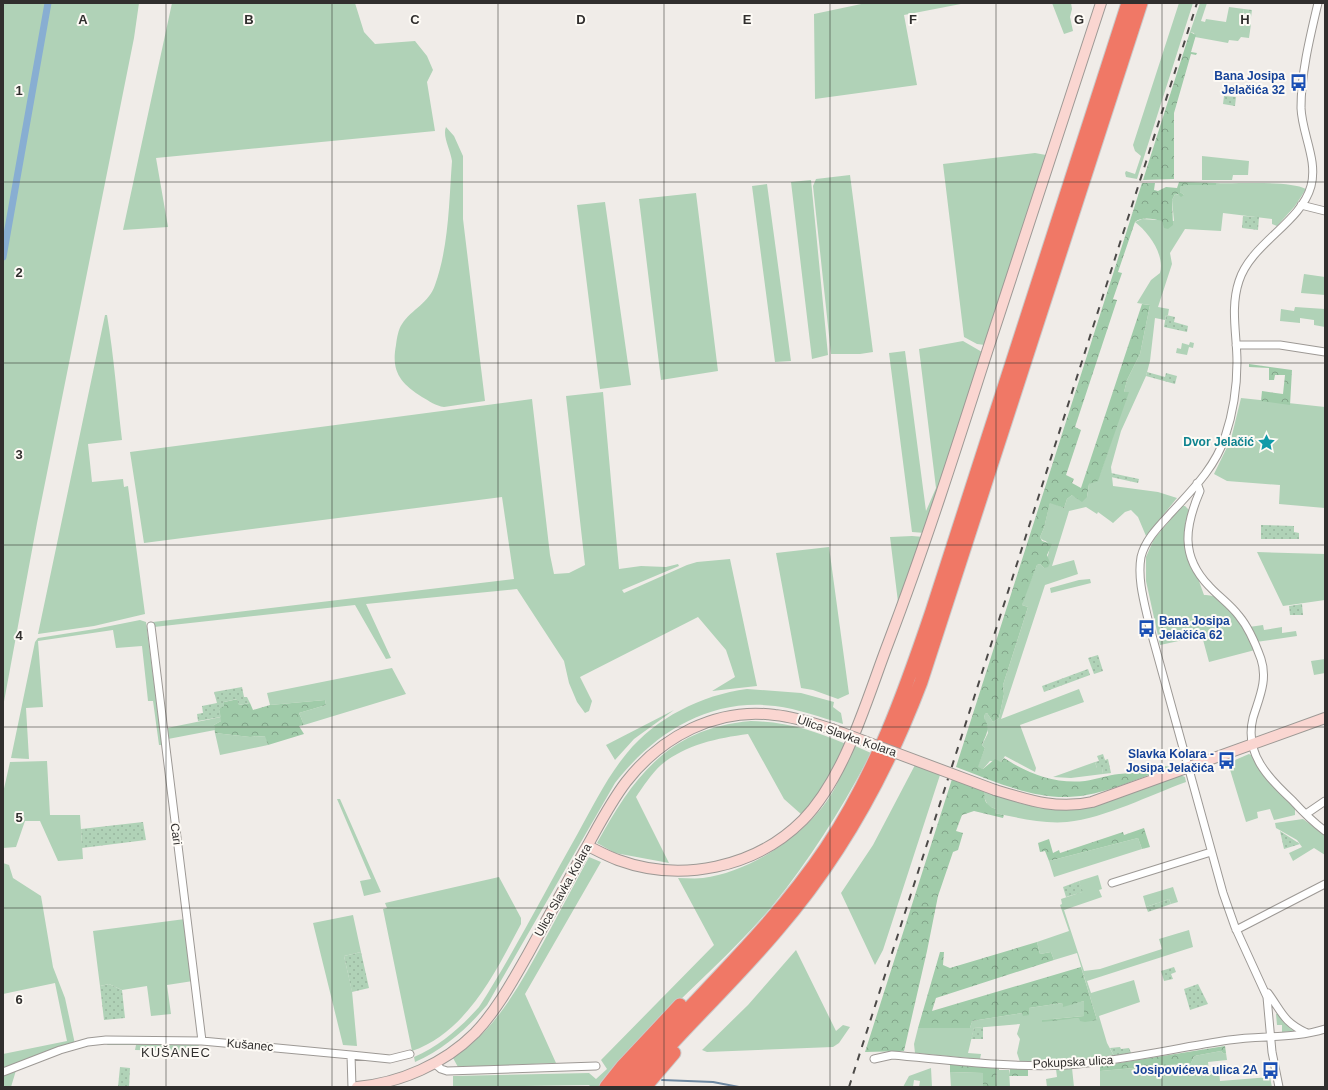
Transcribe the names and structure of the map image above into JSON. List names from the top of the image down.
{
  "streets": {
    "main road": ["Ulica Slavka Kolara"],
    "street": ["Cari", "Kušanec", "Pokupska ulica"]
  },
  "crossings": [
    ["Cari", "Kušanec"]
  ],
  "districts": ["KUŠANEC"],
  "places": {
    "bus stop": [
      "Bana Josipa Jelačića 32",
      "Bana Josipa Jelačića 62",
      "Slavka Kolara - Josipa Jelačića",
      "Josipovićeva ulica 2A"
    ],
    "place": ["Dvor Jelačić"]
  },
  "grid": {
    "columns": [
      "A",
      "B",
      "C",
      "D",
      "E",
      "F",
      "G",
      "H"
    ],
    "rows": [
      "1",
      "2",
      "3",
      "4",
      "5",
      "6"
    ]
  }
}
